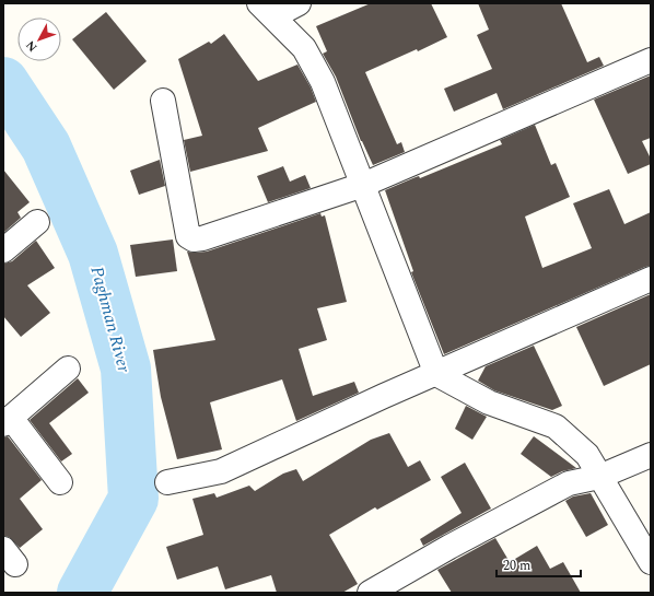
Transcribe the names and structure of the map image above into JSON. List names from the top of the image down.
{
  "water": ["Paghman River"],
  "scale_bar": "20 m",
  "north": "bottom left"
}
